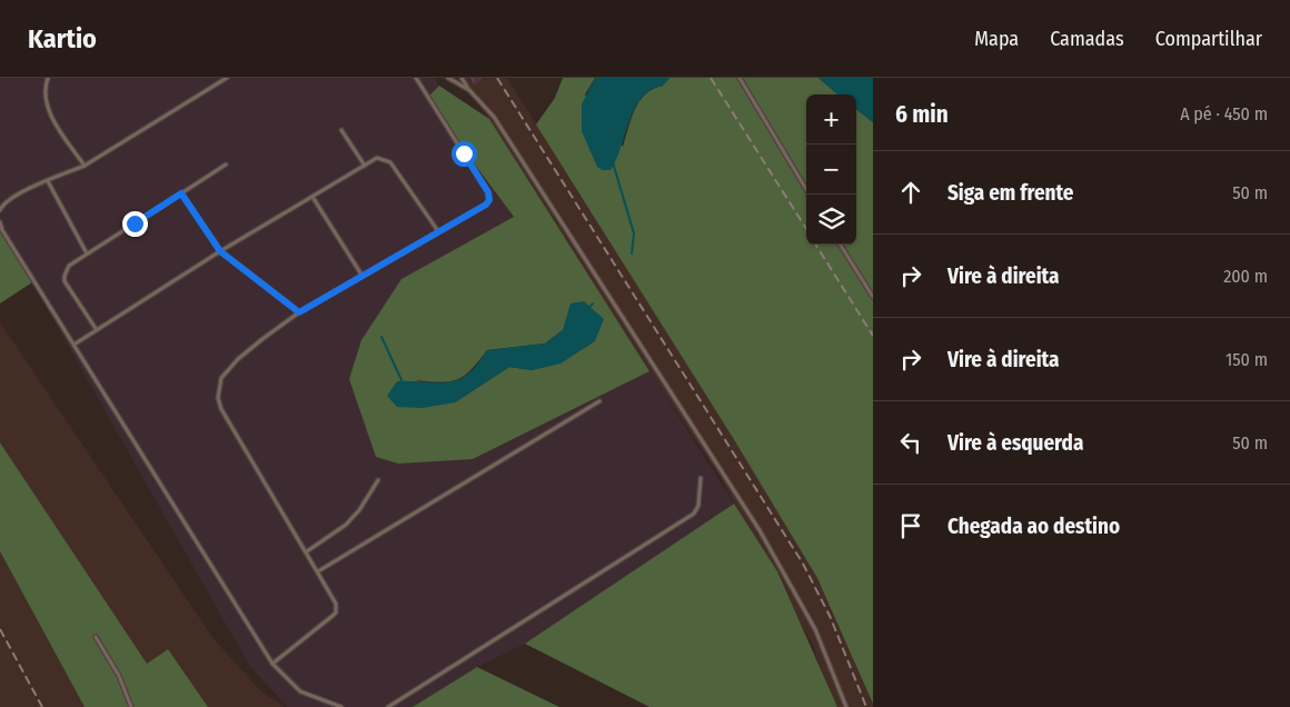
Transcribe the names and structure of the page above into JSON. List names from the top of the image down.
{
  "page": {
    "header": "Kartio",
    "nav": ["Mapa", "Camadas", "Compartilhar"],
    "heading": ["6 min", "A pé · 450 m"],
    "map_buttons": ["+", "−"],
    "list": [
      ["Siga em frente", "50 m"],
      ["Vire à direita", "200 m"],
      ["Vire à direita", "150 m"],
      ["Vire à esquerda", "50 m"],
      "Chegada ao destino"
    ]
  }
}
